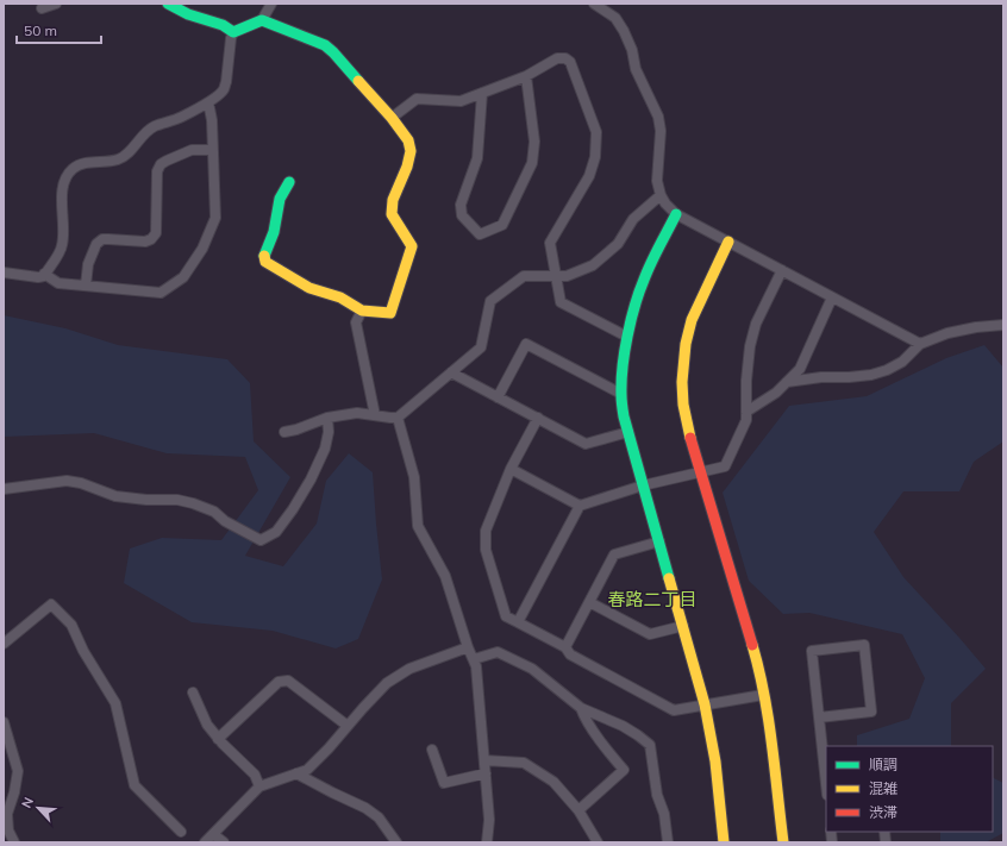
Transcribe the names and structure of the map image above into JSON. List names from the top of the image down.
{
  "districts": ["春路二丁目"],
  "legend": ["順調", "混雑", "渋滞"],
  "scale_bar": "50 m",
  "north": "top left"
}
